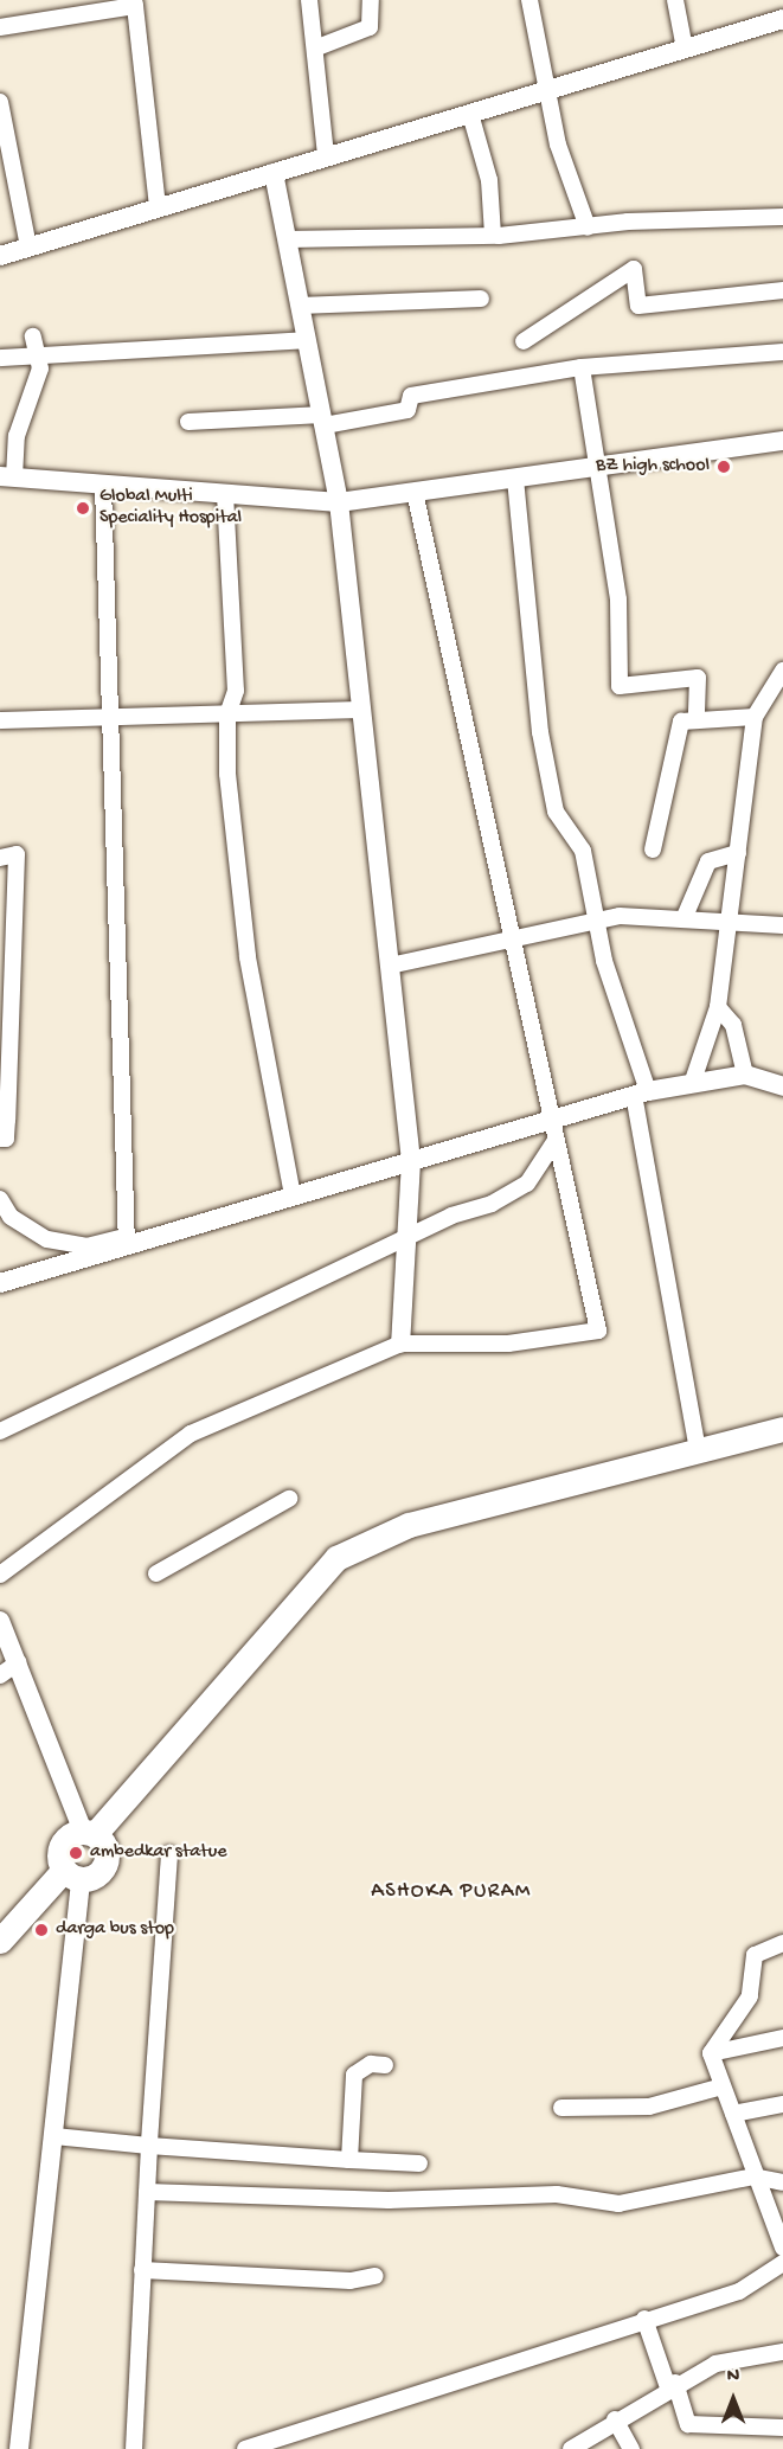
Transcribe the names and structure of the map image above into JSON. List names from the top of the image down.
{
  "districts": ["ASHOKA PURAM"],
  "places": [
    "BZ high school",
    "Global Multi Speciality Hospital",
    "ambedkar statue",
    "darga bus stop"
  ],
  "north": "top"
}
